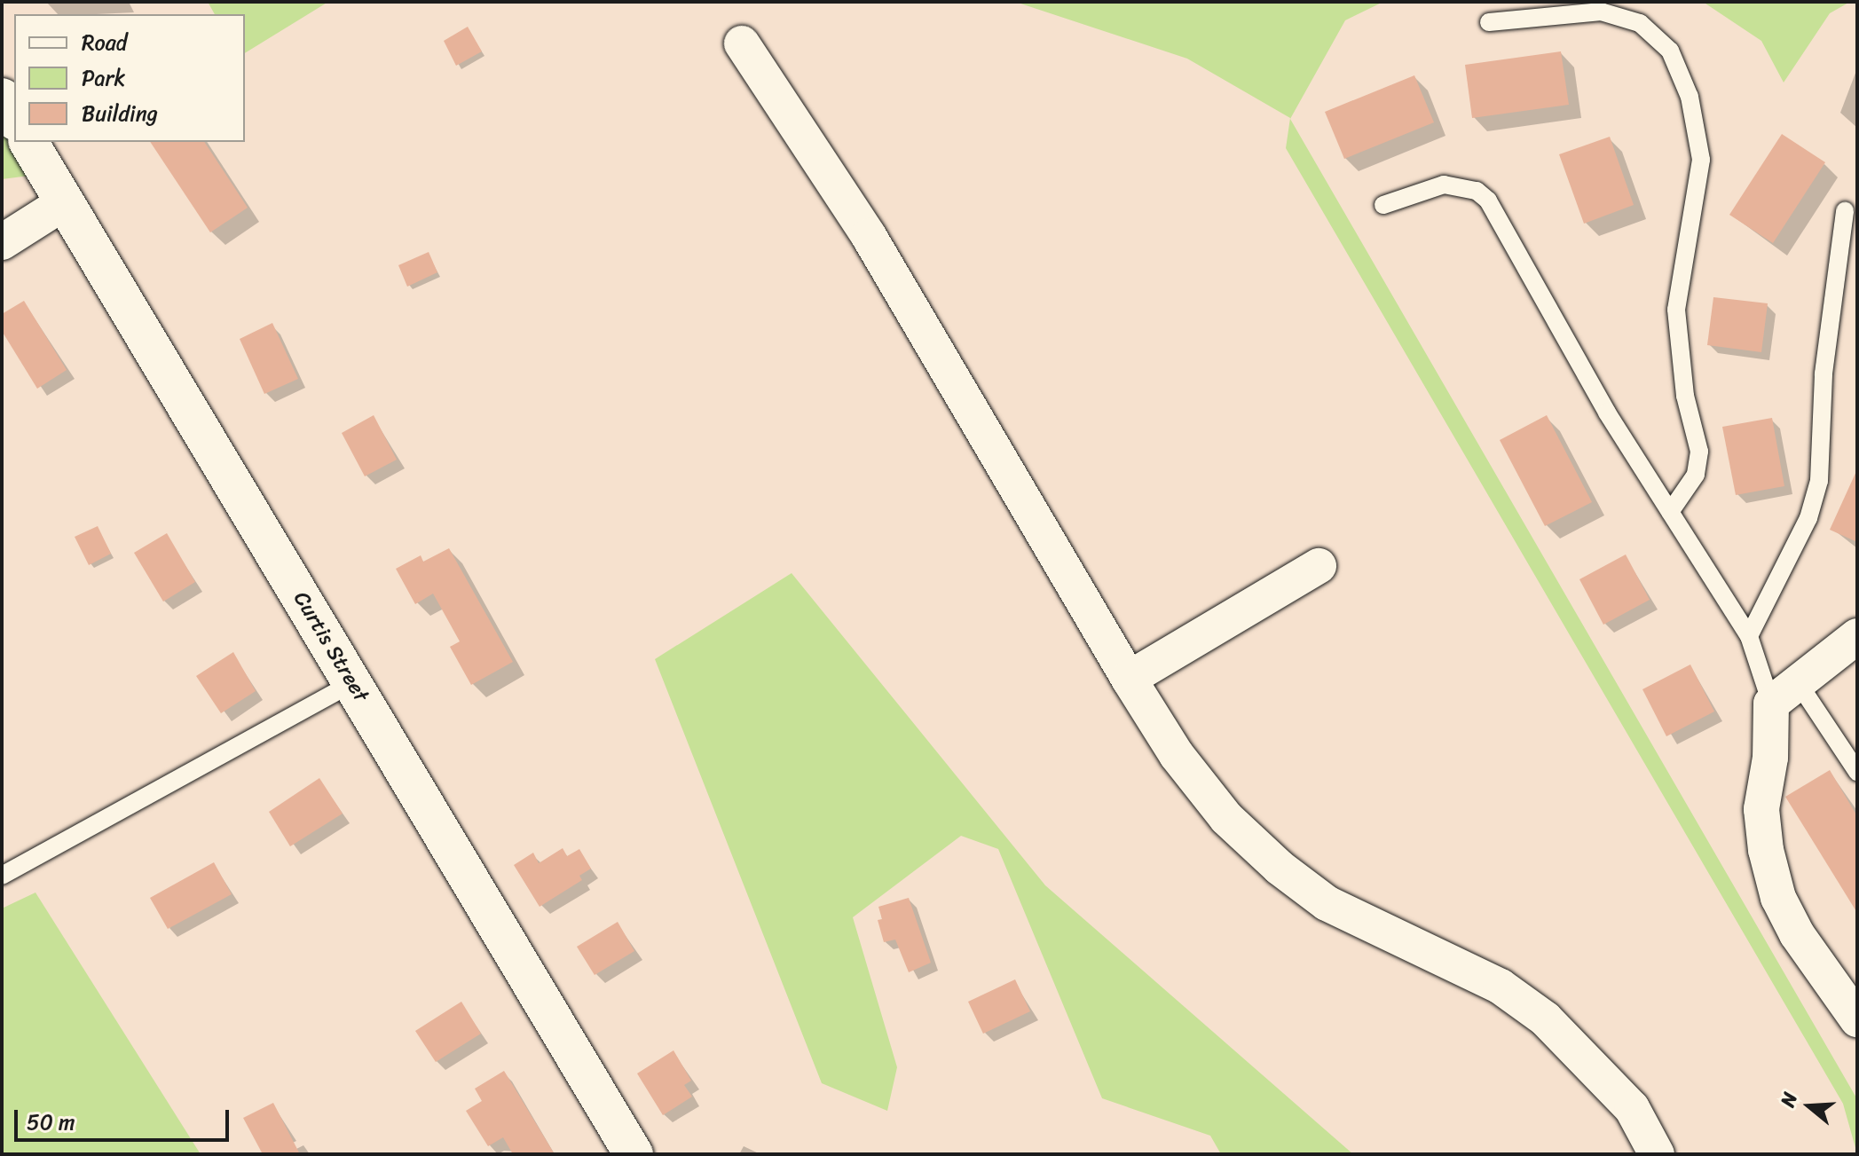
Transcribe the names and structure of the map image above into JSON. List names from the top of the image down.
{
  "streets": {
    "street": ["Curtis Street"]
  },
  "legend": ["Road", "Park", "Building"],
  "scale_bar": "50 m",
  "north": "left"
}
